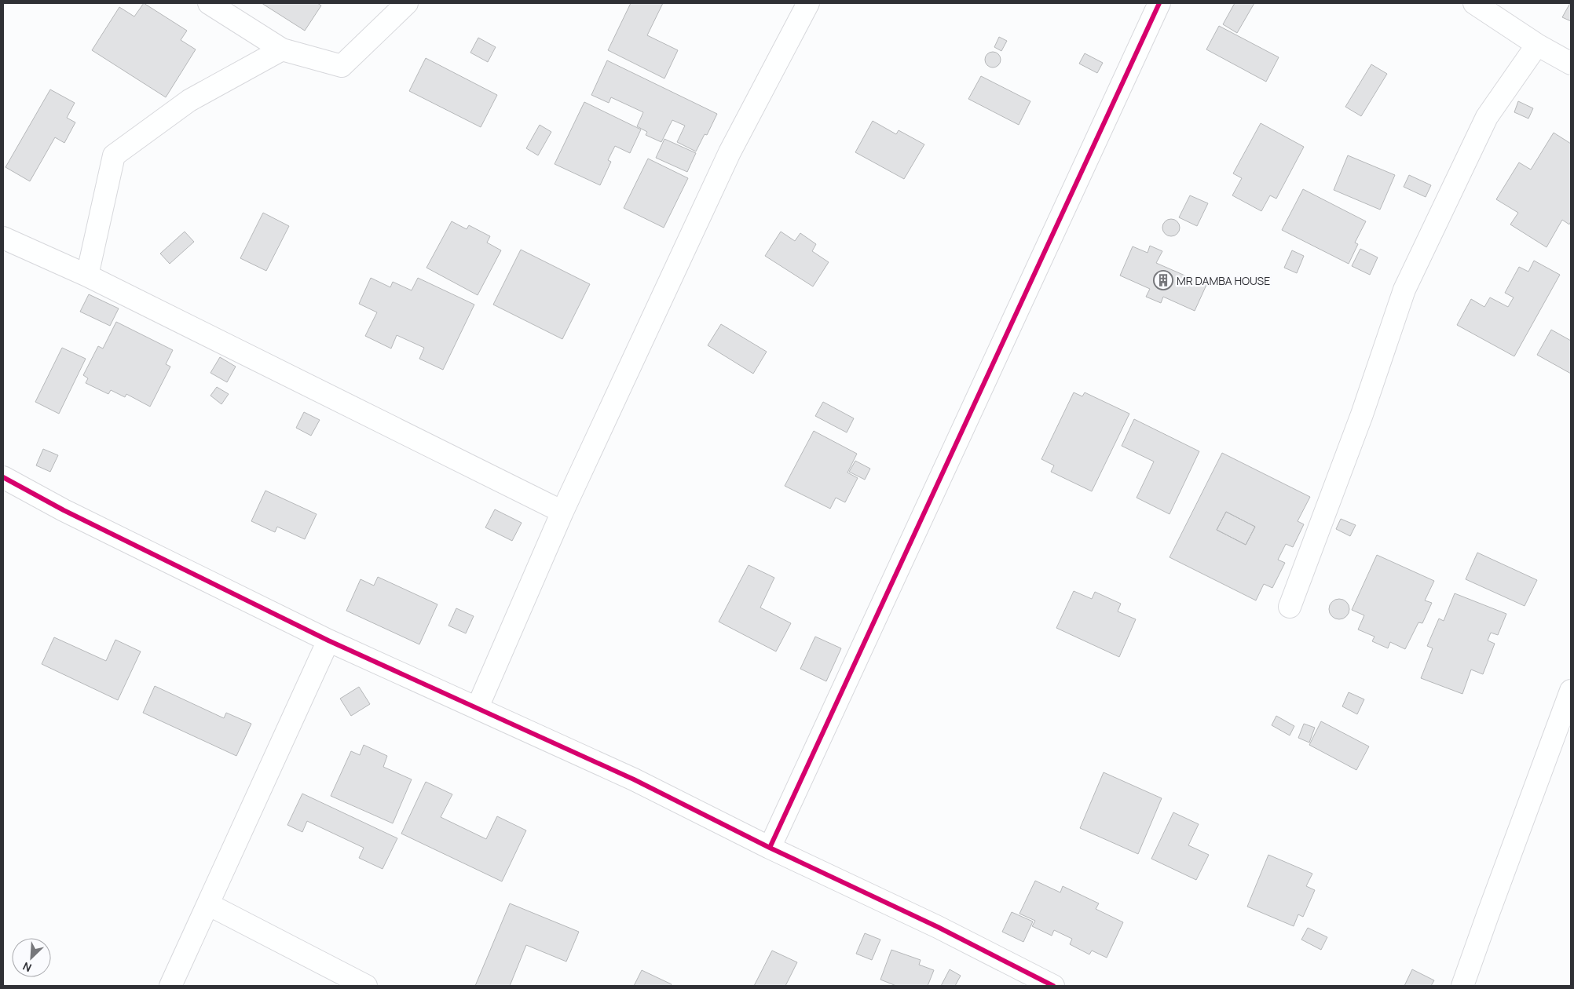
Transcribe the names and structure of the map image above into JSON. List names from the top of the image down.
{
  "places": {
    "building": ["MR DAMBA HOUSE"]
  },
  "north": "bottom left"
}
